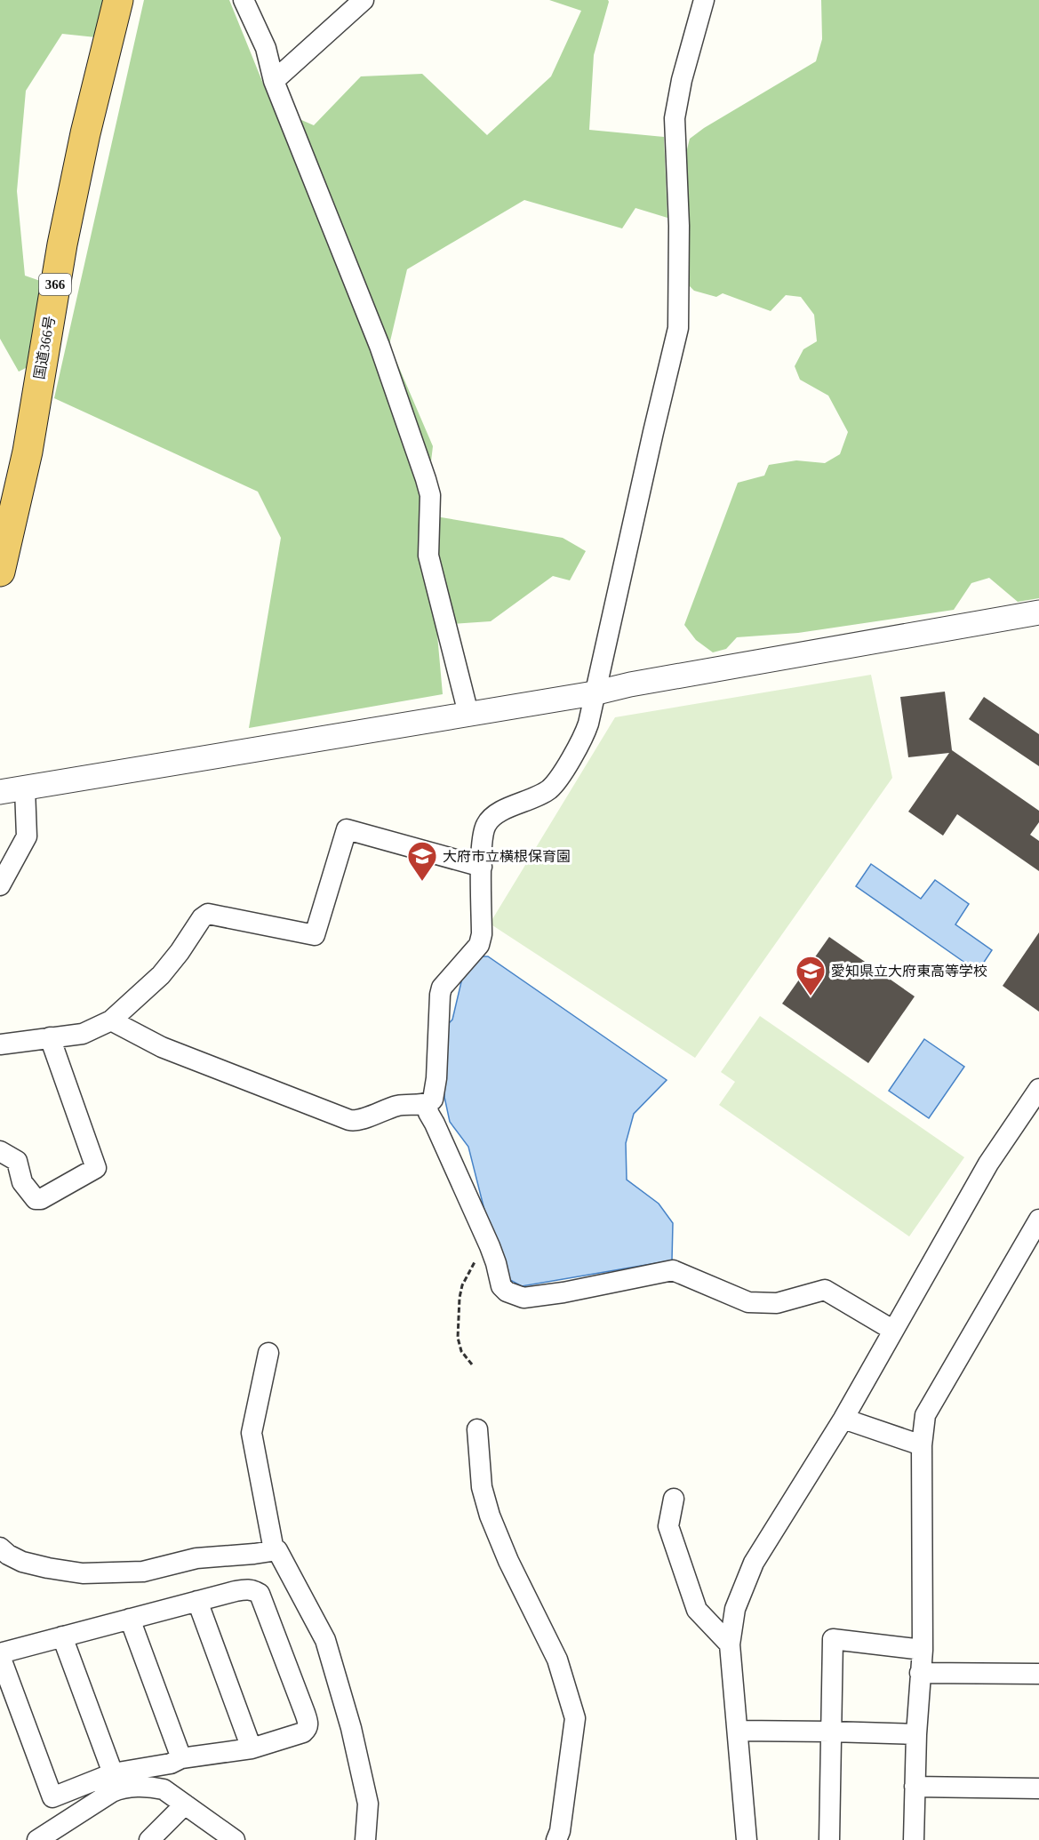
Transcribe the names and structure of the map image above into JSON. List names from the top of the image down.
{
  "streets": {
    "highway": ["366", "国道366号"]
  },
  "places": {
    "school or university": ["大府市立横根保育園", "愛知県立大府東高等学校"]
  }
}
